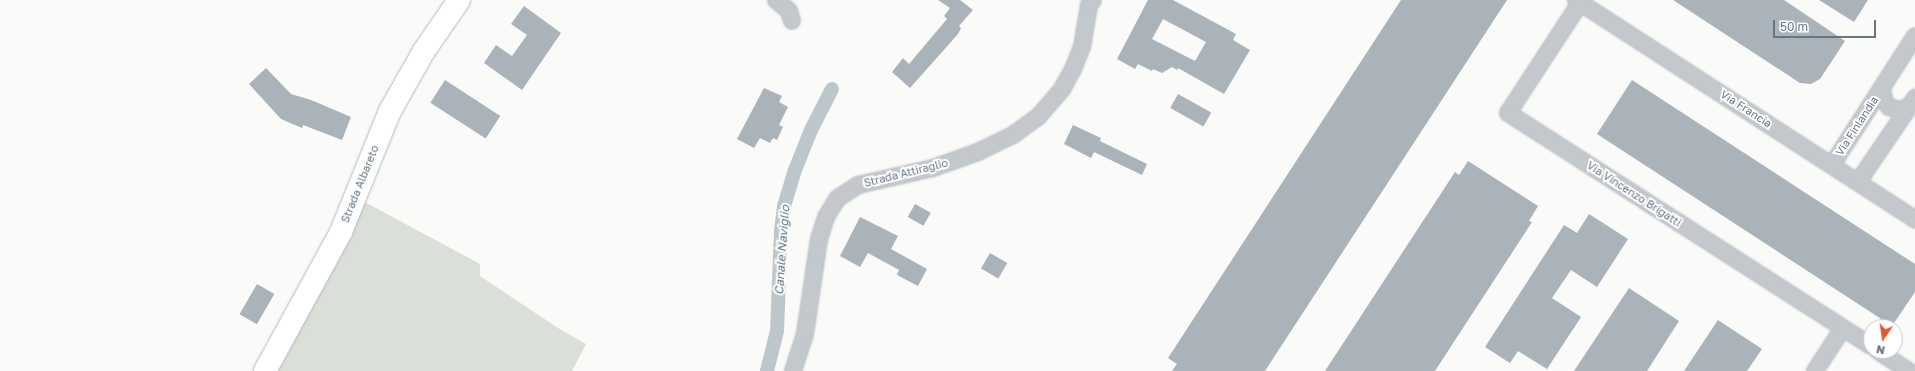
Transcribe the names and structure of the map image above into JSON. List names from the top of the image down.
{
  "streets": {
    "street": [
      "Via Francia",
      "Via Finlandia",
      "Strada Attiraglio",
      "Strada Albareto",
      "Via Vincenzo Brigatti"
    ]
  },
  "crossings": [
    ["Via Francia", "Via Finlandia"],
    ["Via Francia", "Via Vincenzo Brigatti"]
  ],
  "water": ["Canale Naviglio"],
  "scale_bar": "50 m",
  "north": "bottom"
}
